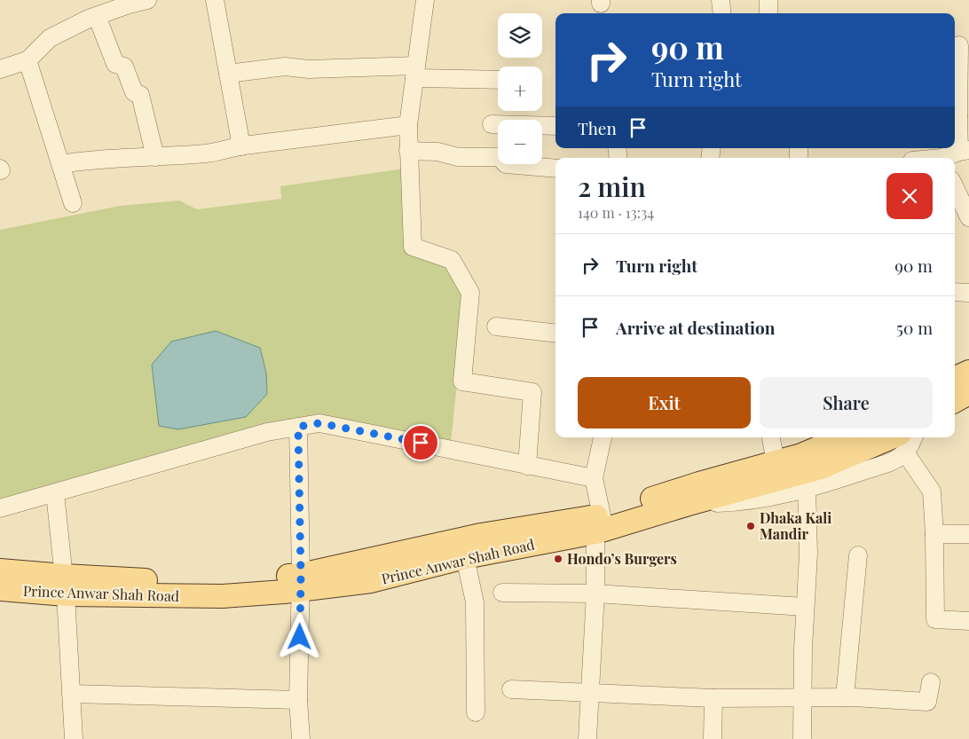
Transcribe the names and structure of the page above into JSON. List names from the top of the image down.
{
  "streets": {
    "main road": ["Prince Anwar Shah Road"]
  },
  "places": ["Dhaka Kali Mandir", "Hondo’s Burgers"],
  "page": {
    "map_buttons": ["+", "−"],
    "turn": ["90 m", "Turn right"],
    "then": "Then",
    "heading": ["2 min", "140 m · 13:34"],
    "list": [
      {
        "name": "Turn right",
        "value": "90 m"
      },
      {
        "name": "Arrive at destination",
        "value": "50 m"
      }
    ],
    "buttons": ["Exit", "Share"]
  }
}
